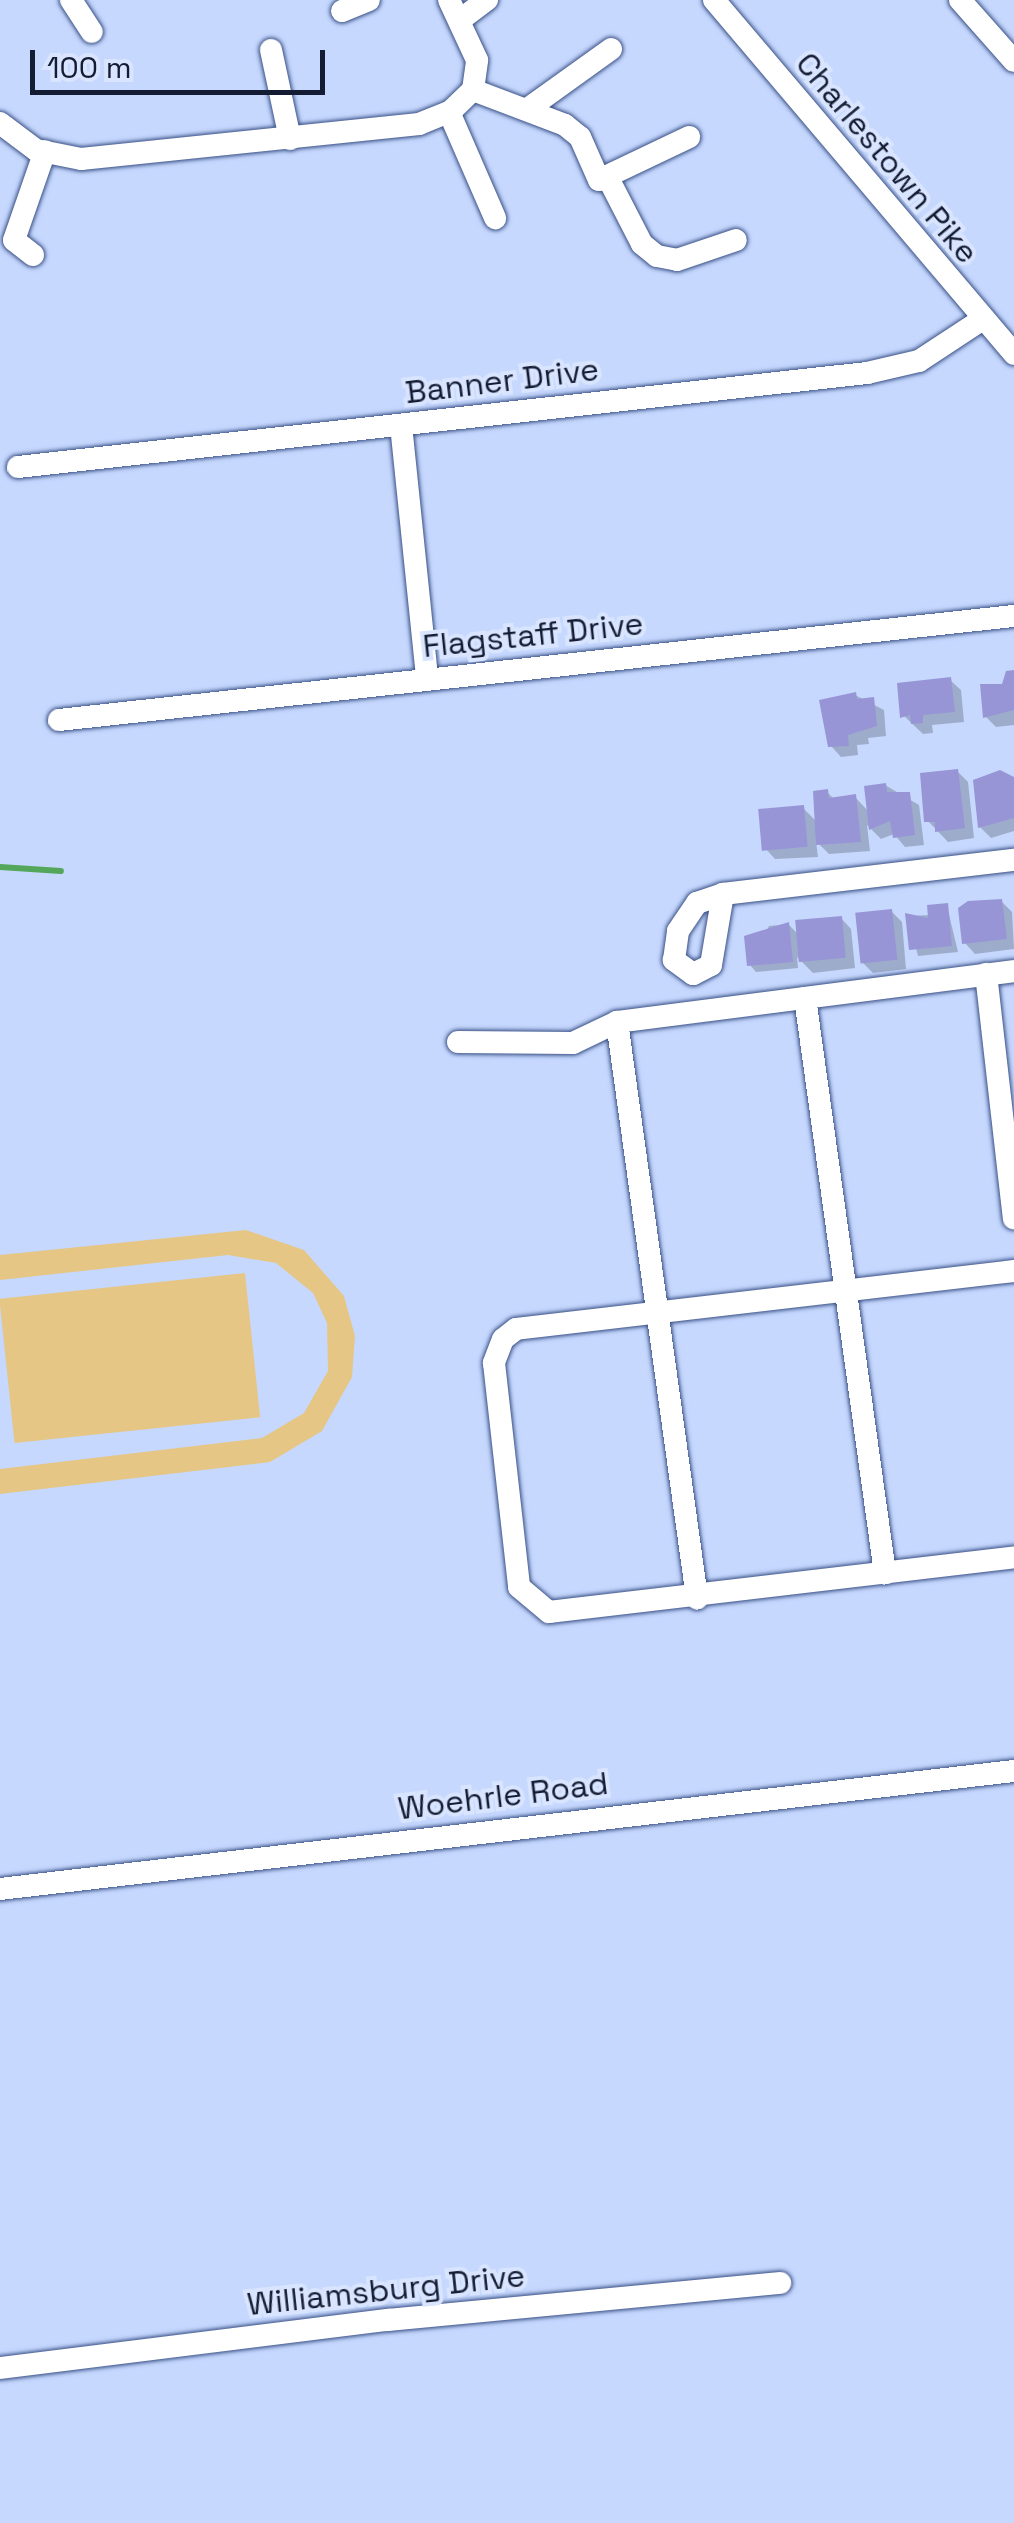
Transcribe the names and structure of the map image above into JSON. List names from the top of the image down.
{
  "streets": {
    "street": [
      "Charlestown Pike",
      "Banner Drive",
      "Flagstaff Drive",
      "Woehrle Road",
      "Williamsburg Drive"
    ]
  },
  "crossings": [
    ["Charlestown Pike", "Banner Drive"]
  ],
  "scale_bar": "100 m"
}
